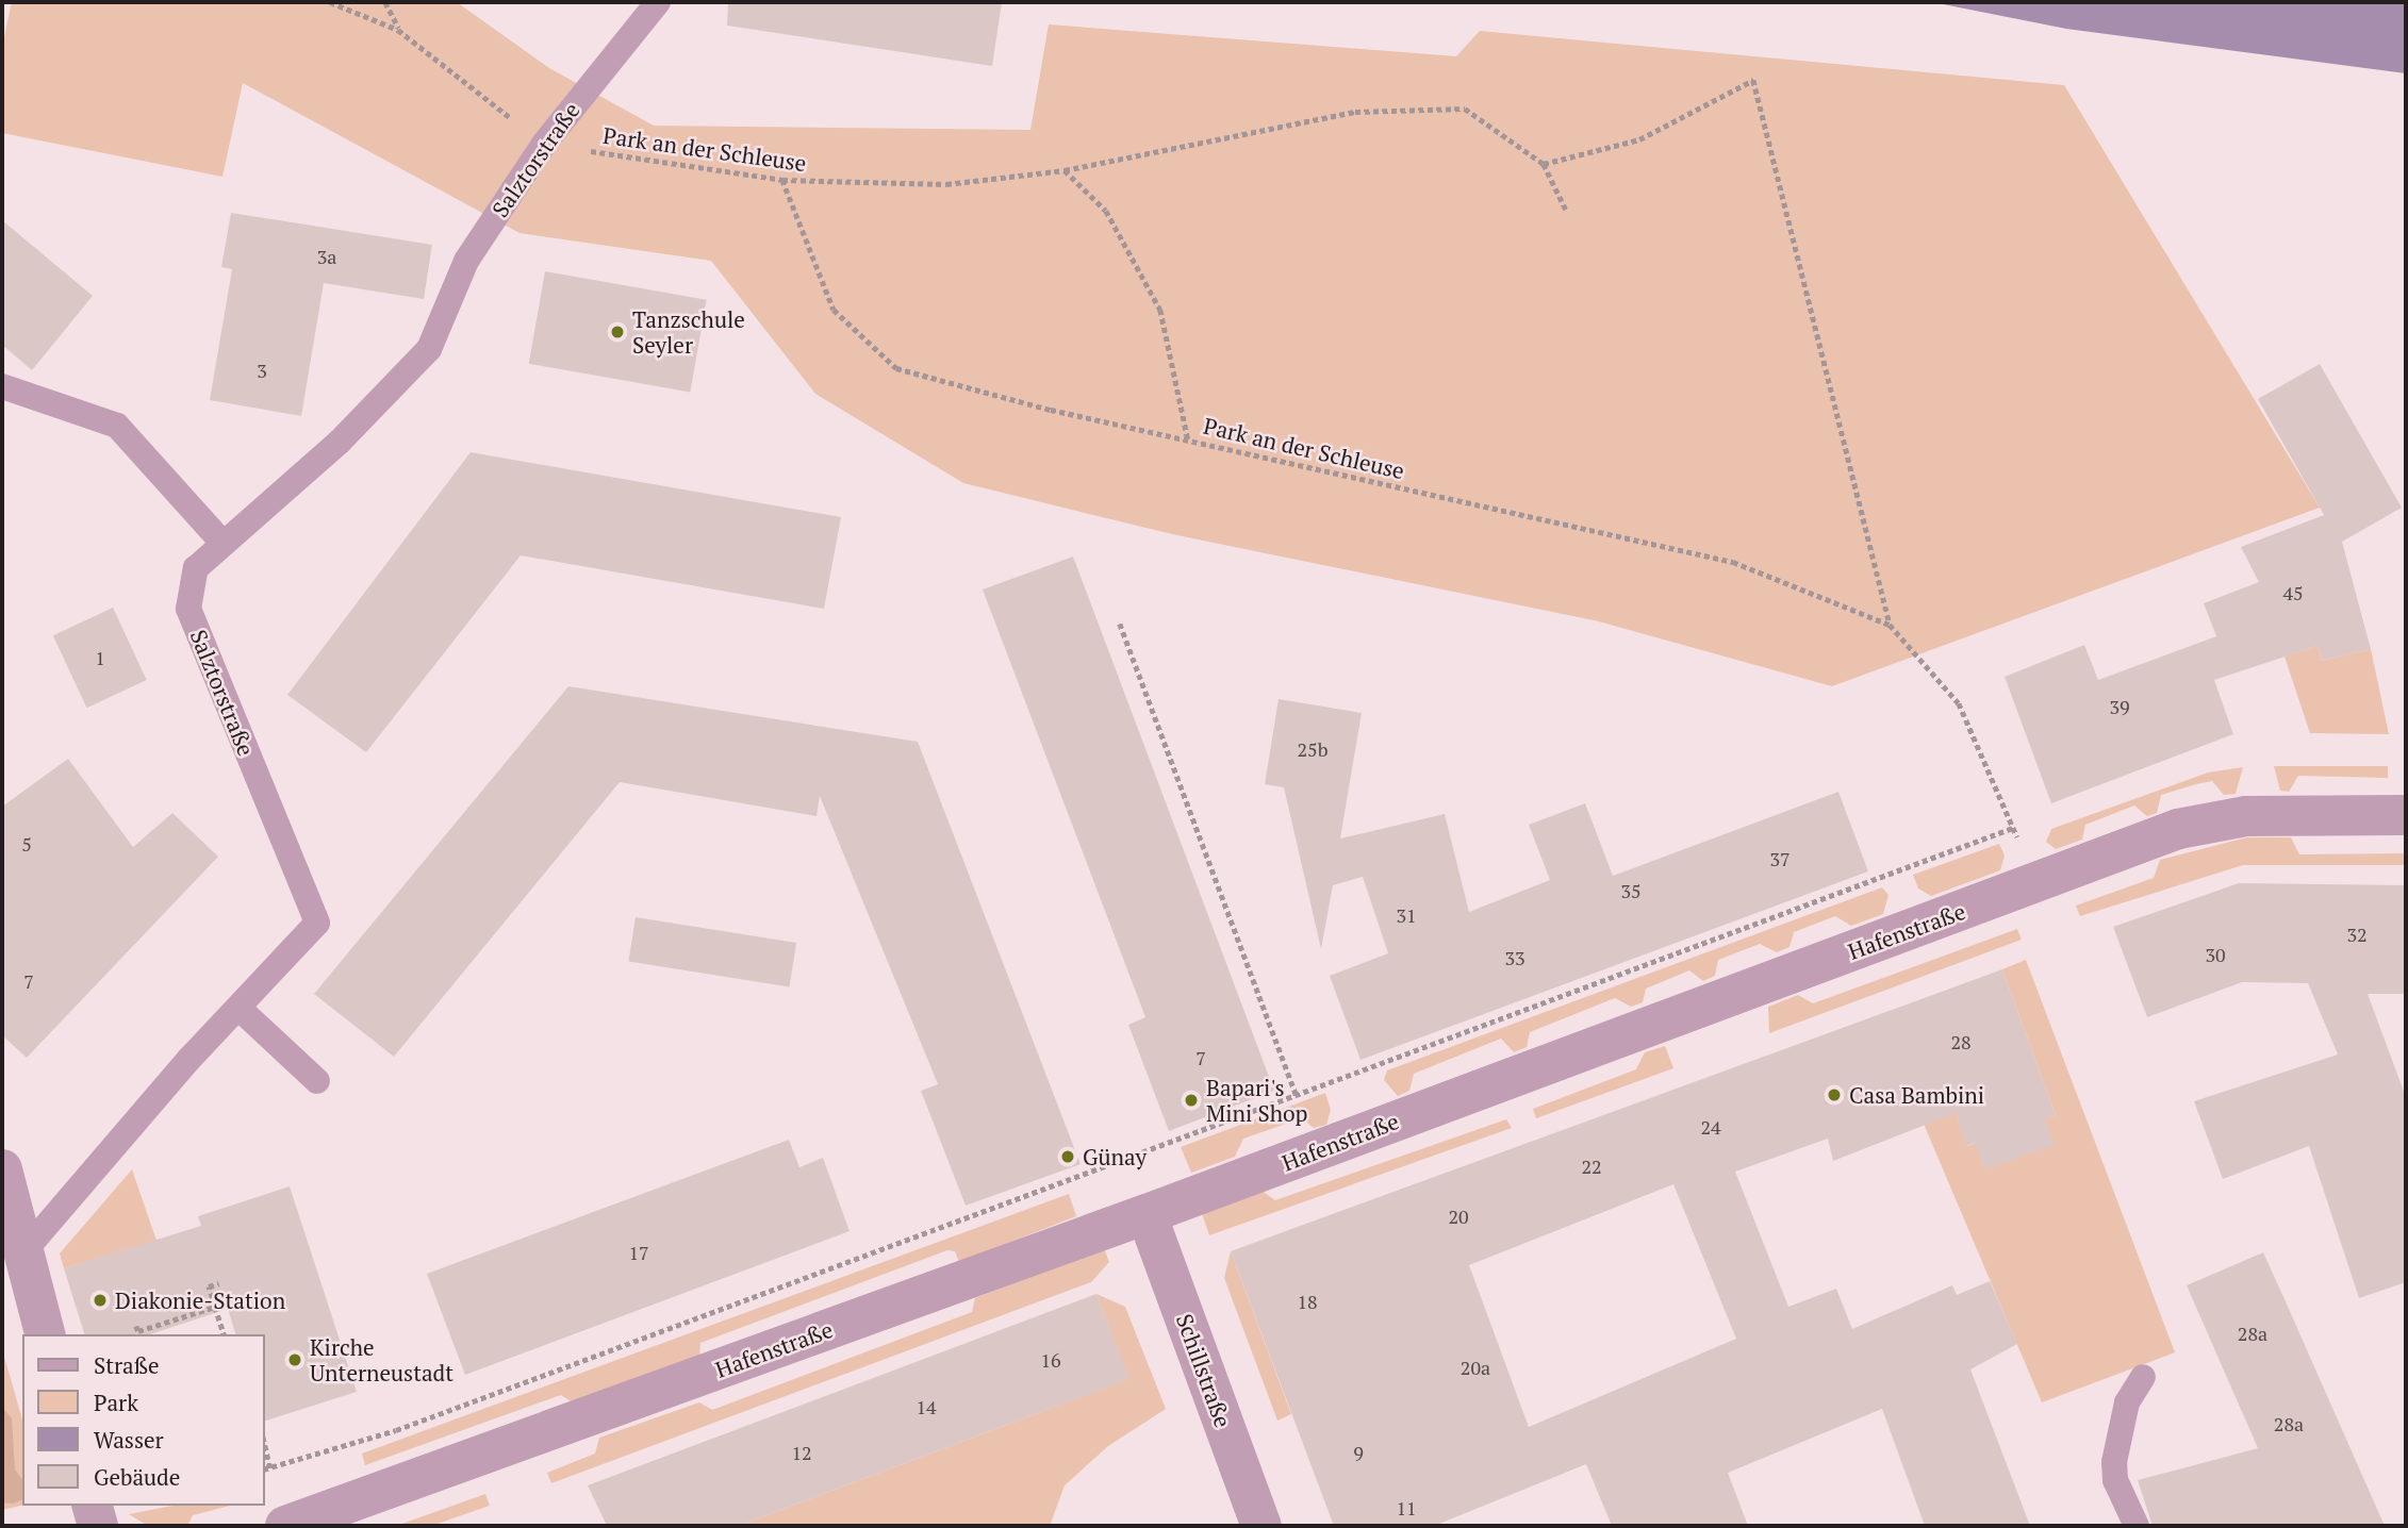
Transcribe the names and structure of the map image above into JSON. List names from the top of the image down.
{
  "streets": {
    "street": ["Hafenstraße", "Schillstraße"],
    "lane": ["Salztorstraße"],
    "path": ["Park an der Schleuse"]
  },
  "crossings": [
    ["Park an der Schleuse", "Salztorstraße"],
    ["Hafenstraße", "Schillstraße"]
  ],
  "places": [
    "Tanzschule Seyler",
    "Casa Bambini",
    "Bapari's Mini Shop",
    "Günay",
    "Diakonie-Station",
    "Kirche Unterneustadt"
  ],
  "house_numbers": [
    "3a",
    "3",
    "45",
    "1",
    "39",
    "25b",
    "5",
    "37",
    "35",
    "31",
    "32",
    "30",
    "33",
    "7",
    "28",
    "7",
    "24",
    "22",
    "20",
    "17",
    "18",
    "28a",
    "16",
    "20a",
    "14",
    "28a",
    "12",
    "9",
    "11"
  ],
  "legend": [
    "Straße",
    "Park",
    "Wasser",
    "Gebäude"
  ]
}
